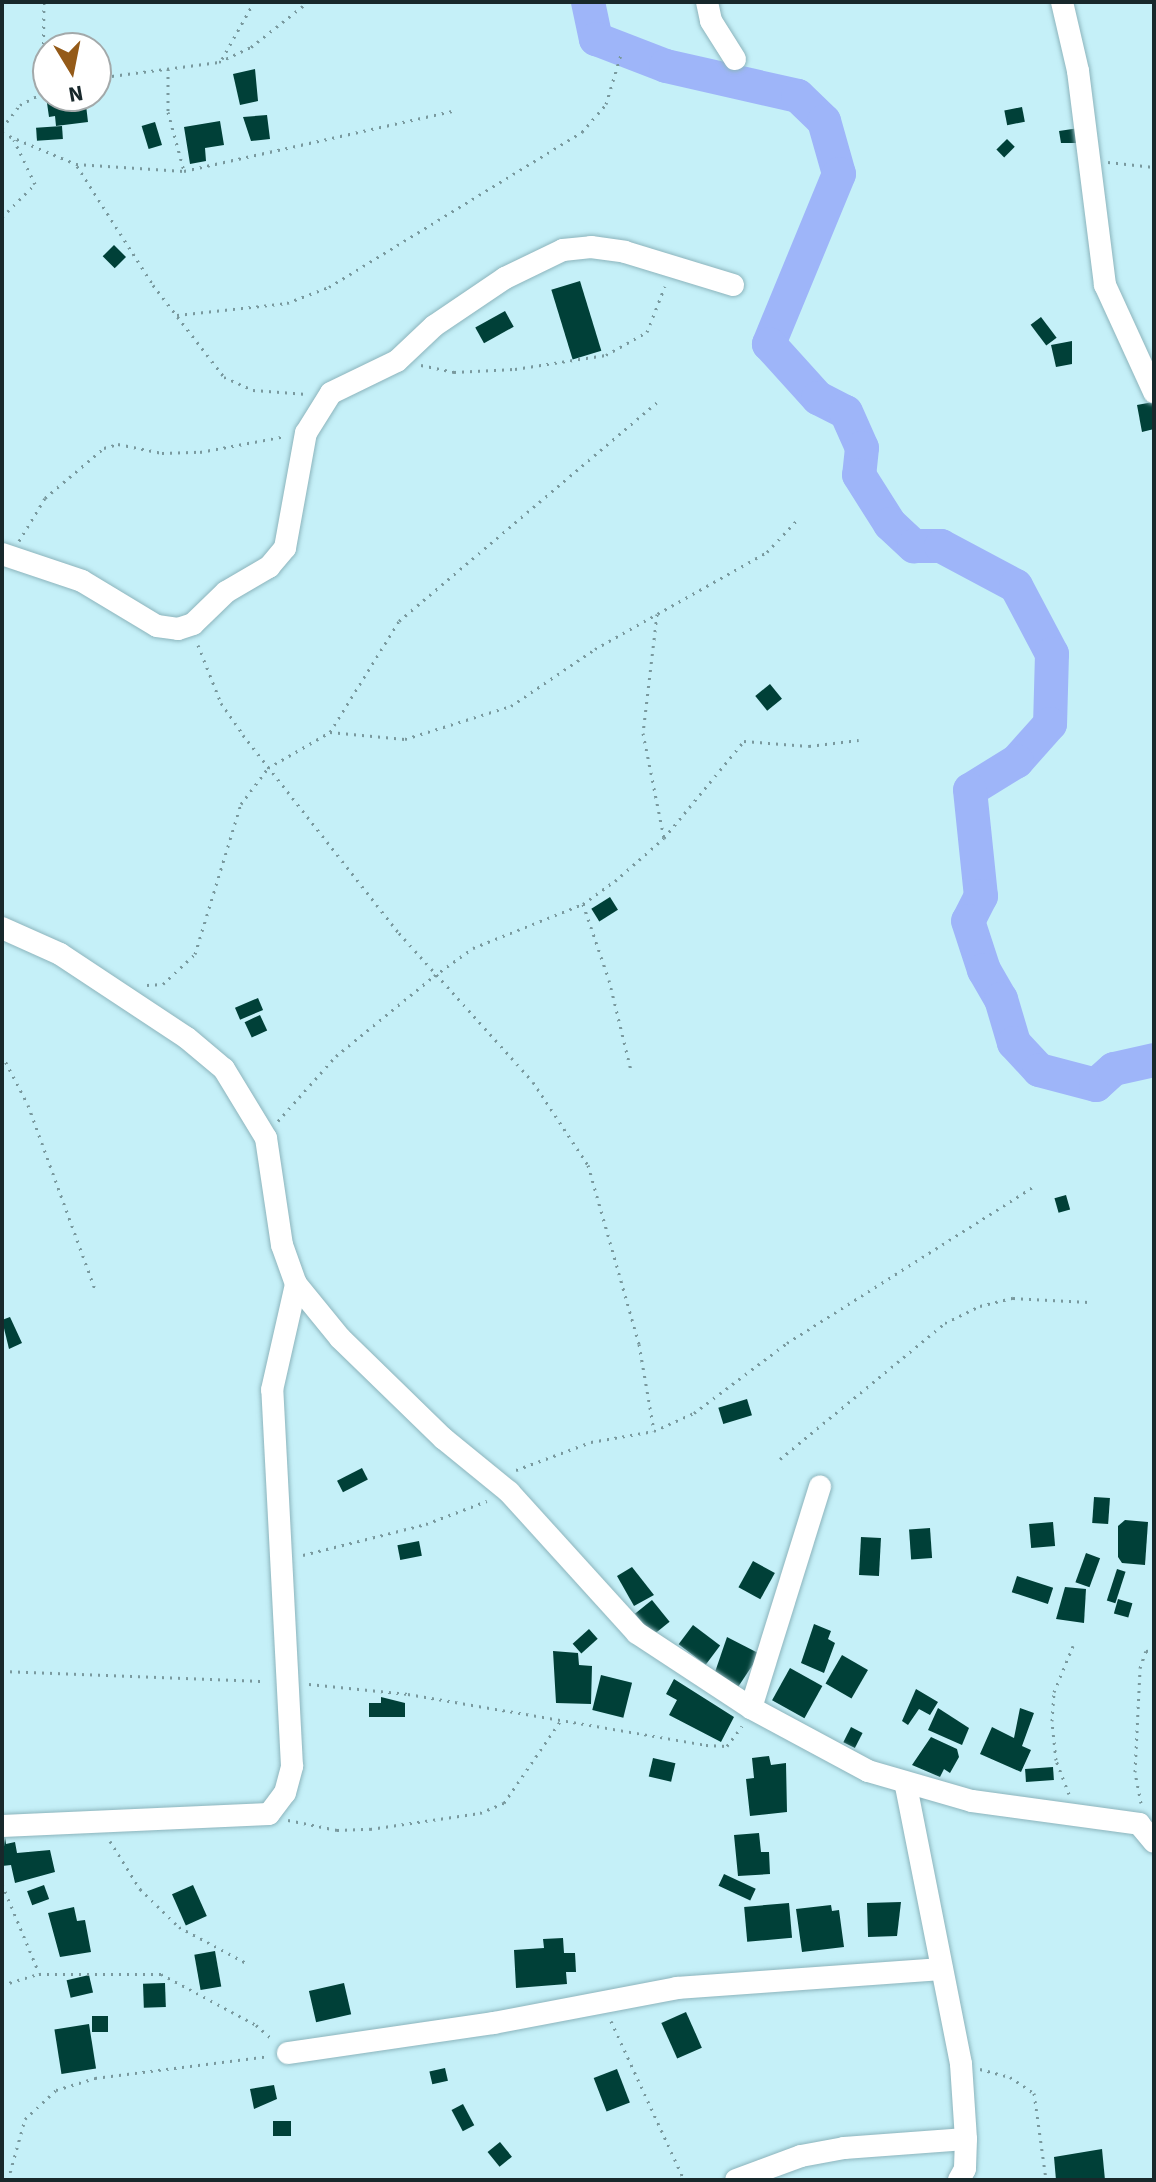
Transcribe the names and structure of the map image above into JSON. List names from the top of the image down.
{
  "north": "bottom"
}
